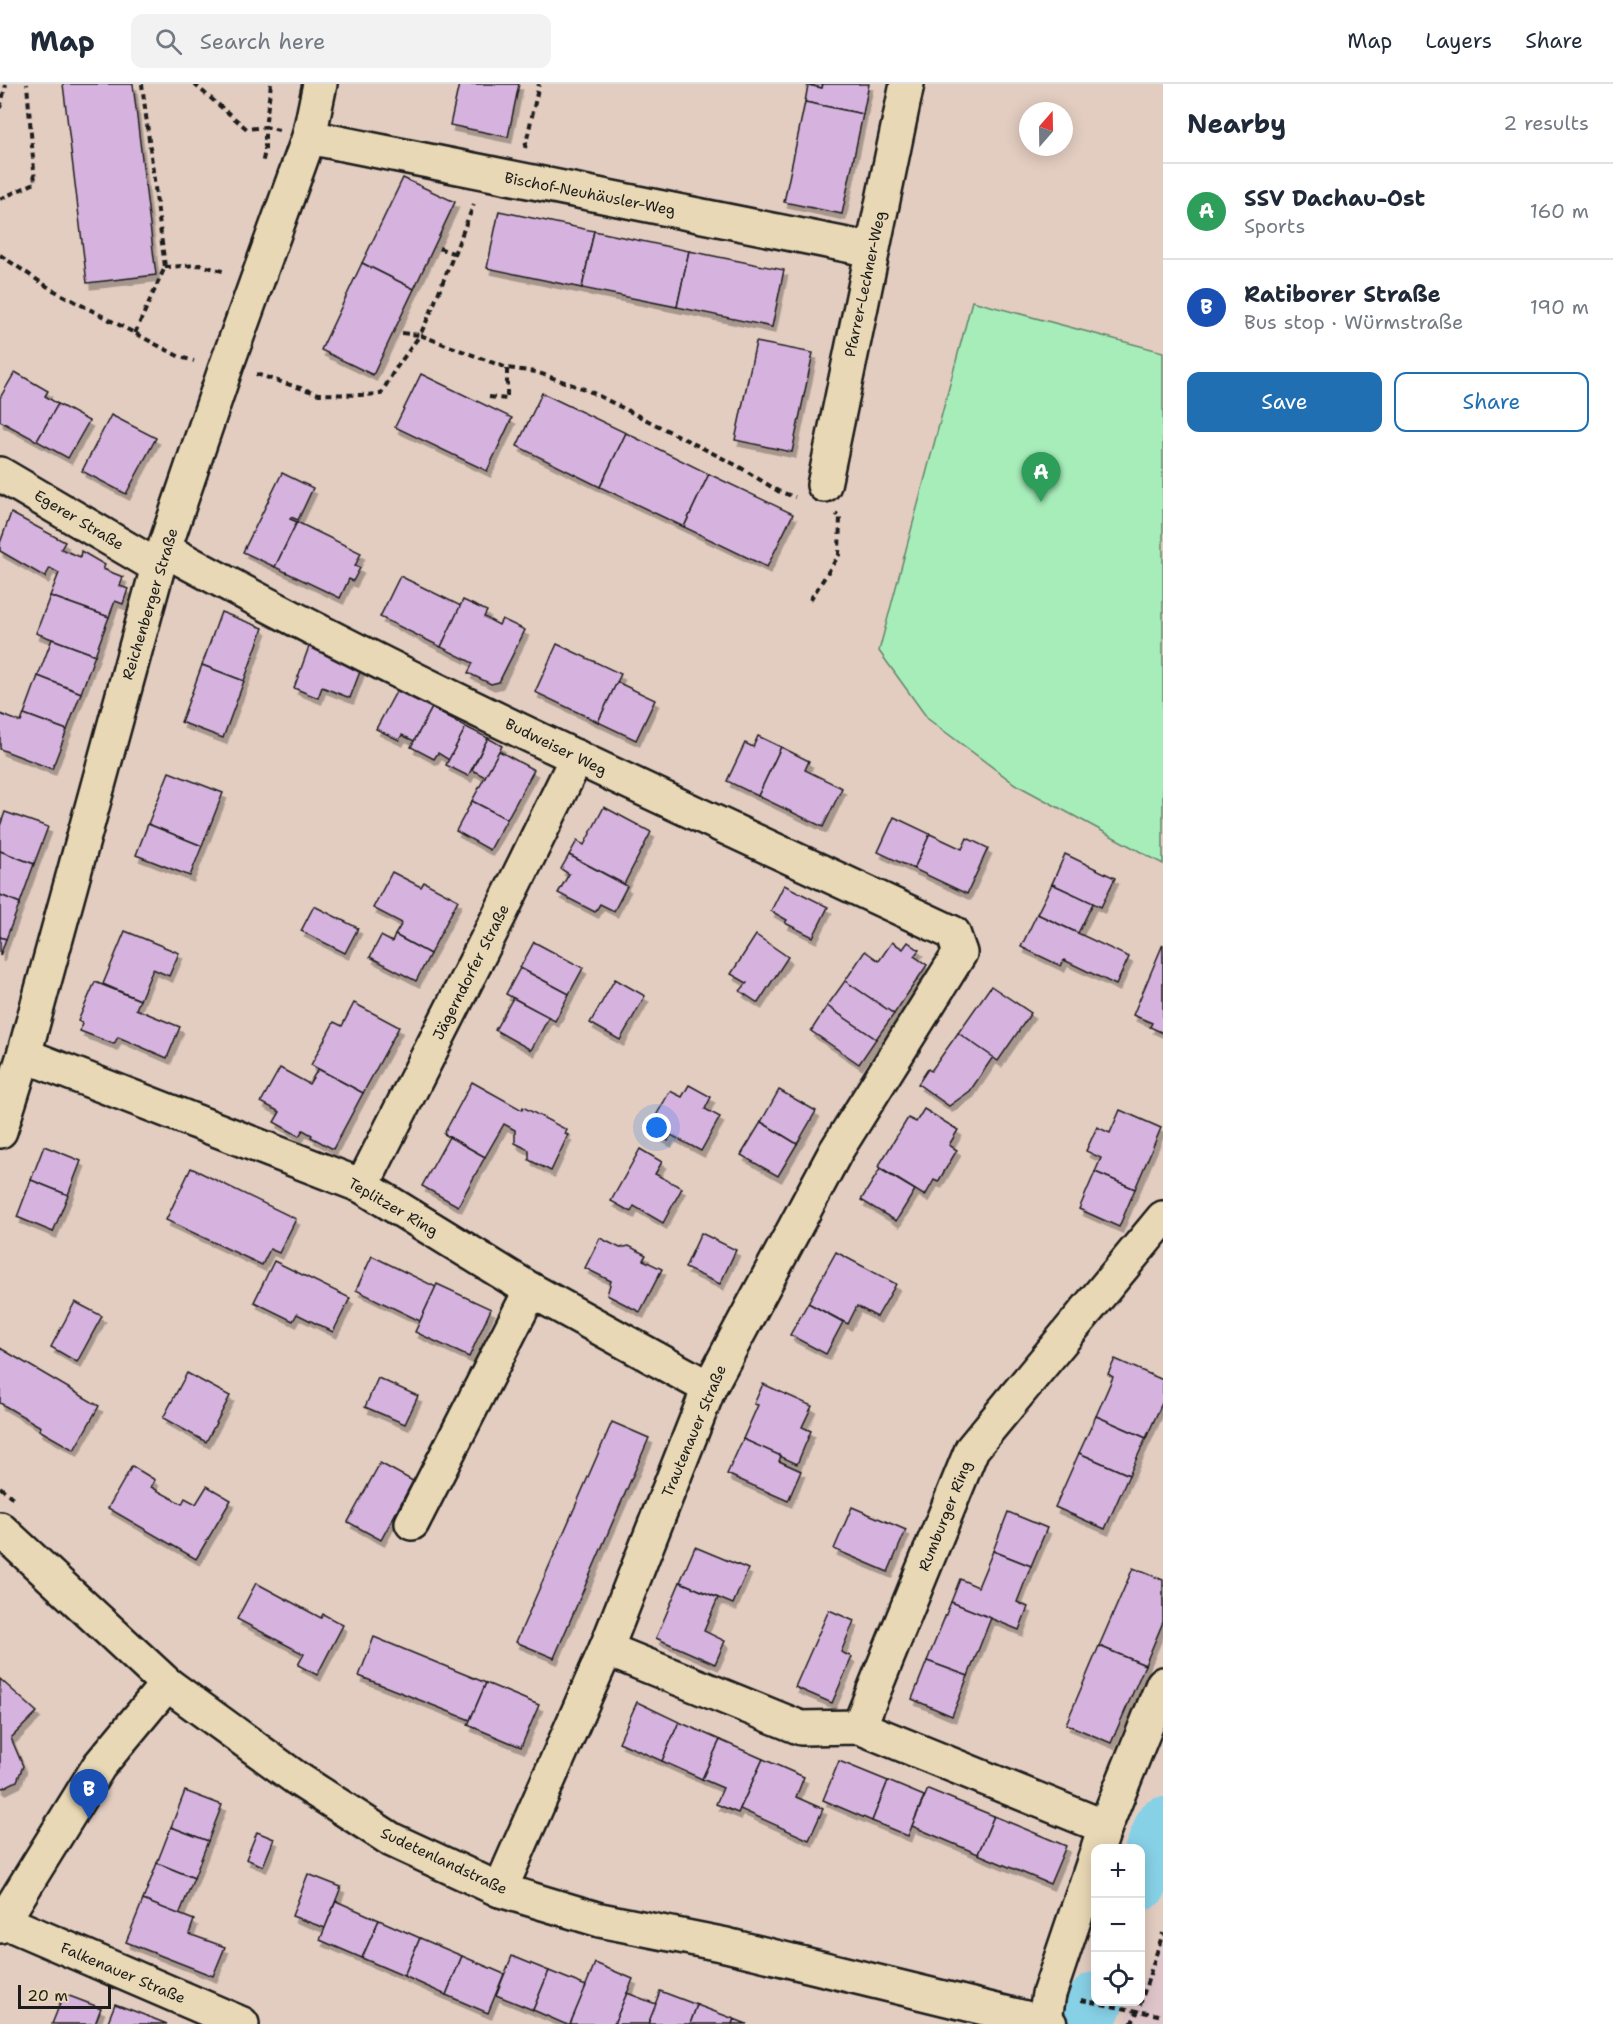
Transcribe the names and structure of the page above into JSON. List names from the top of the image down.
{
  "streets": {
    "street": [
      "Bischof-Neuhäusler-Weg",
      "Pfarrer-Lechner-Weg",
      "Egerer Straße",
      "Reichenberger Straße",
      "Budweiser Weg",
      "Jägerndorfer Straße",
      "Teplitzer Ring",
      "Trautenauer Straße",
      "Rumburger Ring",
      "Sudetenlandstraße",
      "Falkenauer Straße"
    ]
  },
  "crossings": [
    ["Bischof-Neuhäusler-Weg", "Pfarrer-Lechner-Weg"],
    ["Bischof-Neuhäusler-Weg", "Reichenberger Straße"],
    ["Egerer Straße", "Reichenberger Straße"],
    ["Egerer Straße", "Budweiser Weg"],
    ["Reichenberger Straße", "Budweiser Weg"],
    ["Reichenberger Straße", "Teplitzer Ring"],
    ["Budweiser Weg", "Jägerndorfer Straße"],
    ["Budweiser Weg", "Trautenauer Straße"],
    ["Jägerndorfer Straße", "Teplitzer Ring"],
    ["Teplitzer Ring", "Trautenauer Straße"],
    ["Trautenauer Straße", "Sudetenlandstraße"]
  ],
  "scale_bar": "20 m",
  "north": "top",
  "page": {
    "header": "Map",
    "search": "Search here",
    "nav": ["Map", "Layers", "Share"],
    "heading": ["Nearby", "2 results"],
    "list": [
      {
        "mark": "A",
        "name": "SSV Dachau-Ost",
        "note": "Sports",
        "value": "160 m"
      },
      {
        "mark": "B",
        "name": "Ratiborer Straße",
        "note": "Bus stop · Würmstraße",
        "value": "190 m"
      }
    ],
    "buttons": ["Save", "Share"],
    "pins": ["A", "B"],
    "map_buttons": ["+", "−"],
    "scale": "20 m"
  }
}
